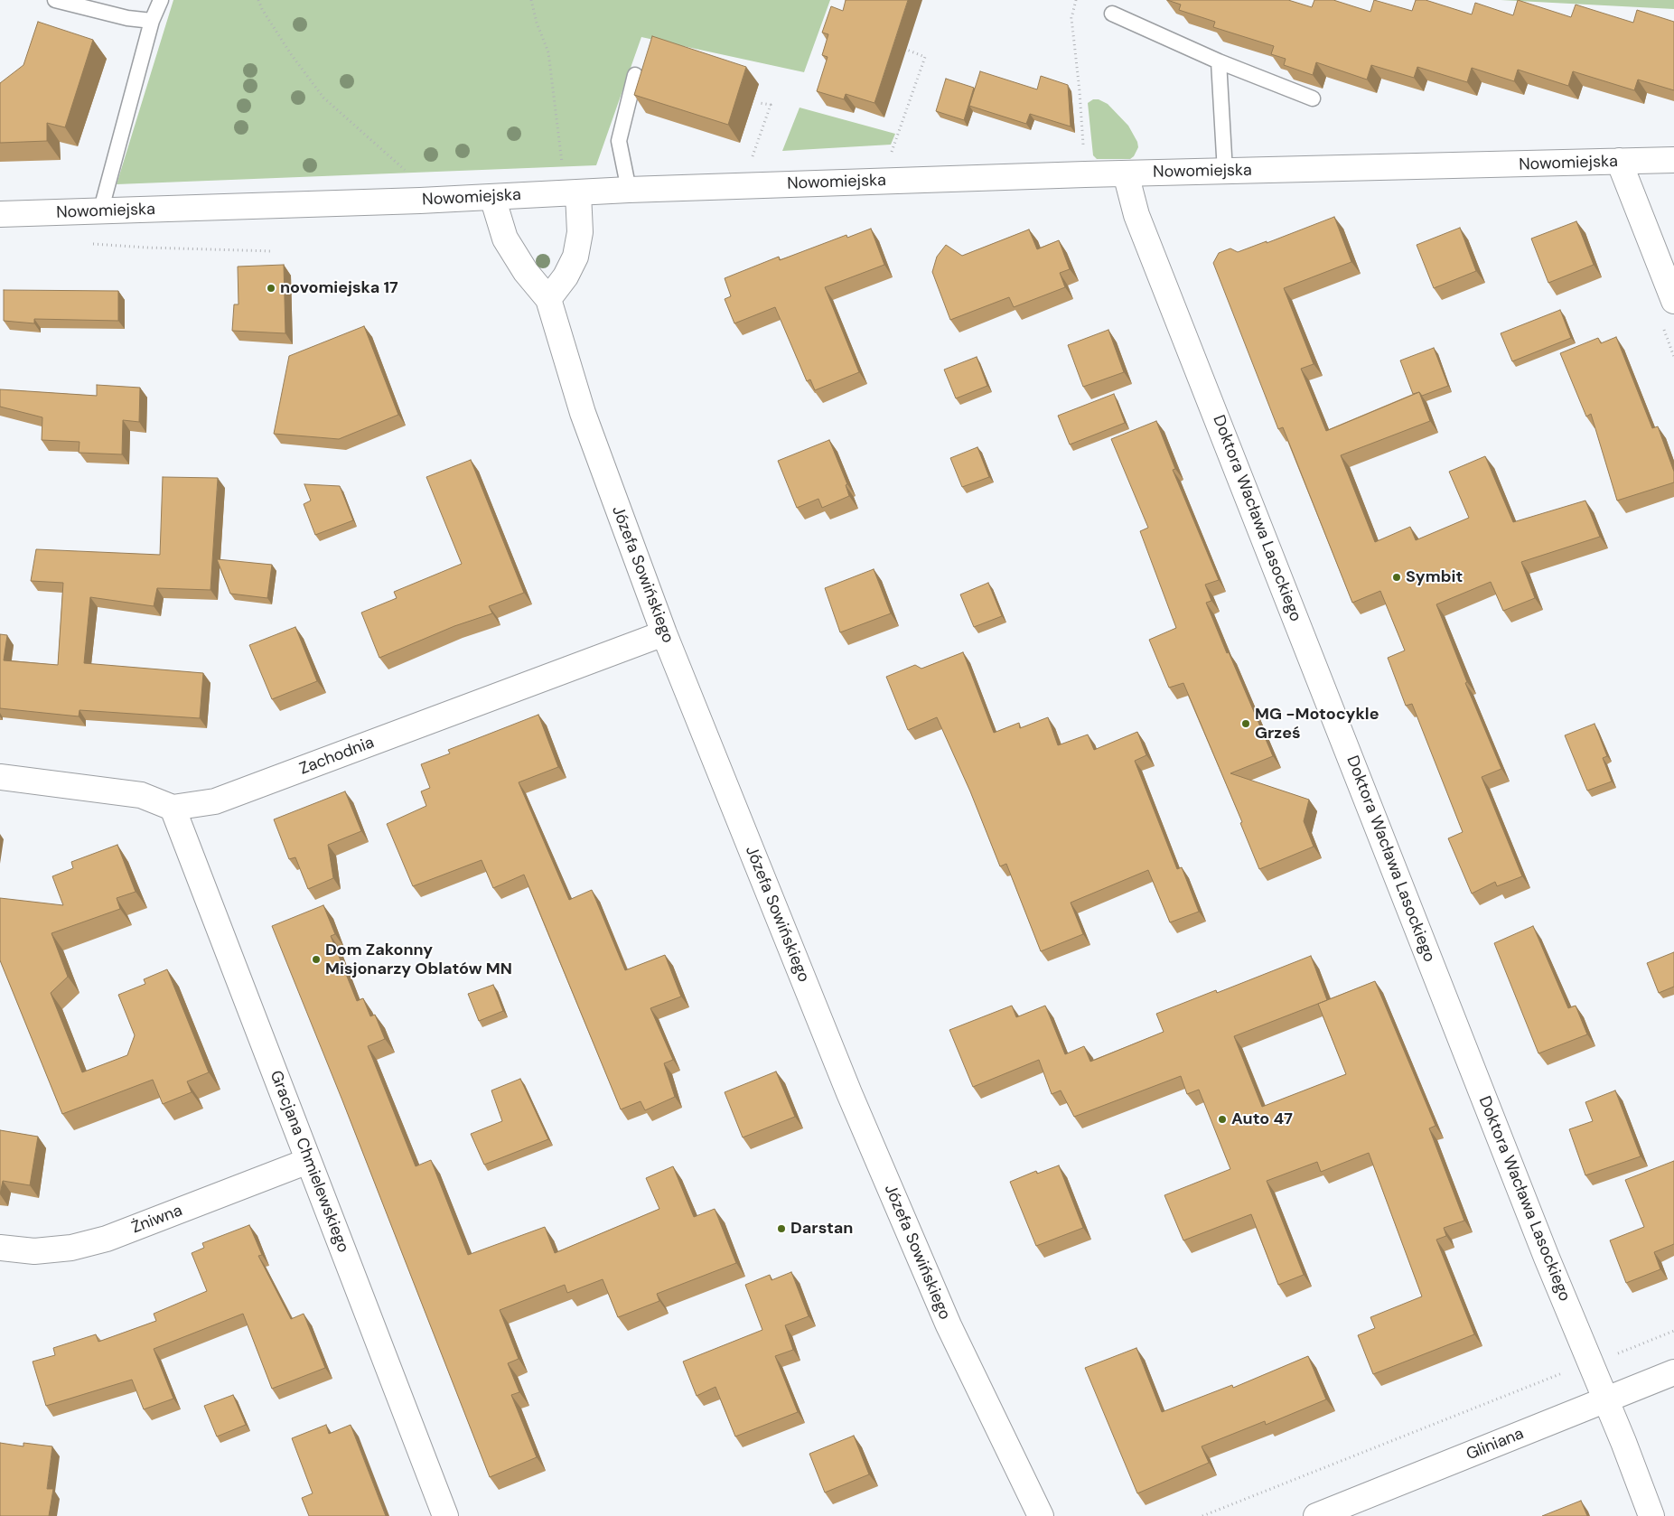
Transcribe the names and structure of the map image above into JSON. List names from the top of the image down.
{
  "streets": {
    "street": [
      "Nowomiejska",
      "Doktora Wacława Lasockiego",
      "Józefa Sowińskiego",
      "Zachodnia",
      "Gracjana Chmielewskiego",
      "Żniwna",
      "Gliniana"
    ]
  },
  "crossings": [
    ["Nowomiejska", "Doktora Wacława Lasockiego"],
    ["Nowomiejska", "Józefa Sowińskiego"],
    ["Doktora Wacława Lasockiego", "Gliniana"],
    ["Józefa Sowińskiego", "Zachodnia"],
    ["Zachodnia", "Gracjana Chmielewskiego"],
    ["Gracjana Chmielewskiego", "Żniwna"]
  ],
  "places": [
    "novomiejska 17",
    "Symbit",
    "MG -Motocykle Grześ",
    "Dom Zakonny Misjonarzy Oblatów MN",
    "Auto 47",
    "Darstan"
  ]
}
